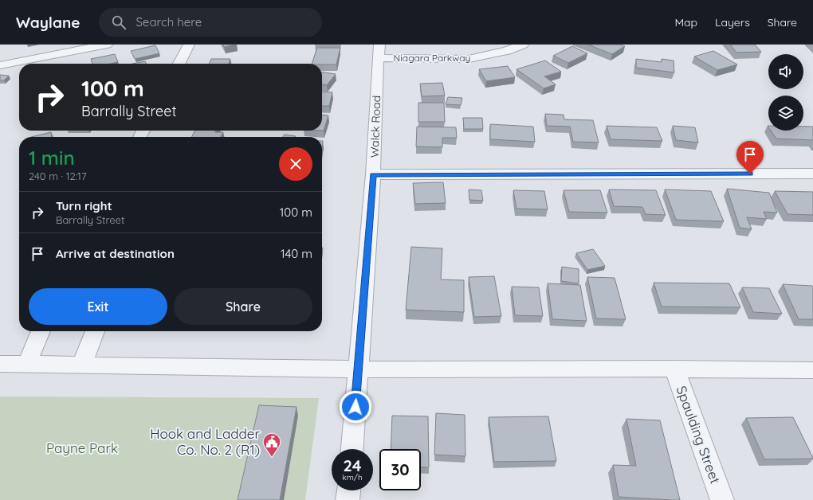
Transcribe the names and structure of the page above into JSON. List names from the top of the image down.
{
  "streets": {
    "street": ["Niagara Parkway", "Walck Road", "Spaulding Street"]
  },
  "crossings": [
    ["Niagara Parkway", "Walck Road"]
  ],
  "parks": ["Payne Park"],
  "places": {
    "public building": ["Hook and Ladder Co. No. 2 (R1)"]
  },
  "page": {
    "header": "Waylane",
    "search": "Search here",
    "nav": ["Map", "Layers", "Share"],
    "turn": ["100 m", "Barrally Street"],
    "heading": ["1 min", "240 m · 12:17"],
    "list": [
      {
        "name": "Turn right",
        "note": "Barrally Street",
        "value": "100 m"
      },
      {
        "name": "Arrive at destination",
        "value": "140 m"
      }
    ],
    "buttons": ["Exit", "Share"],
    "speed": "24 km/h",
    "limit": "30"
  }
}
